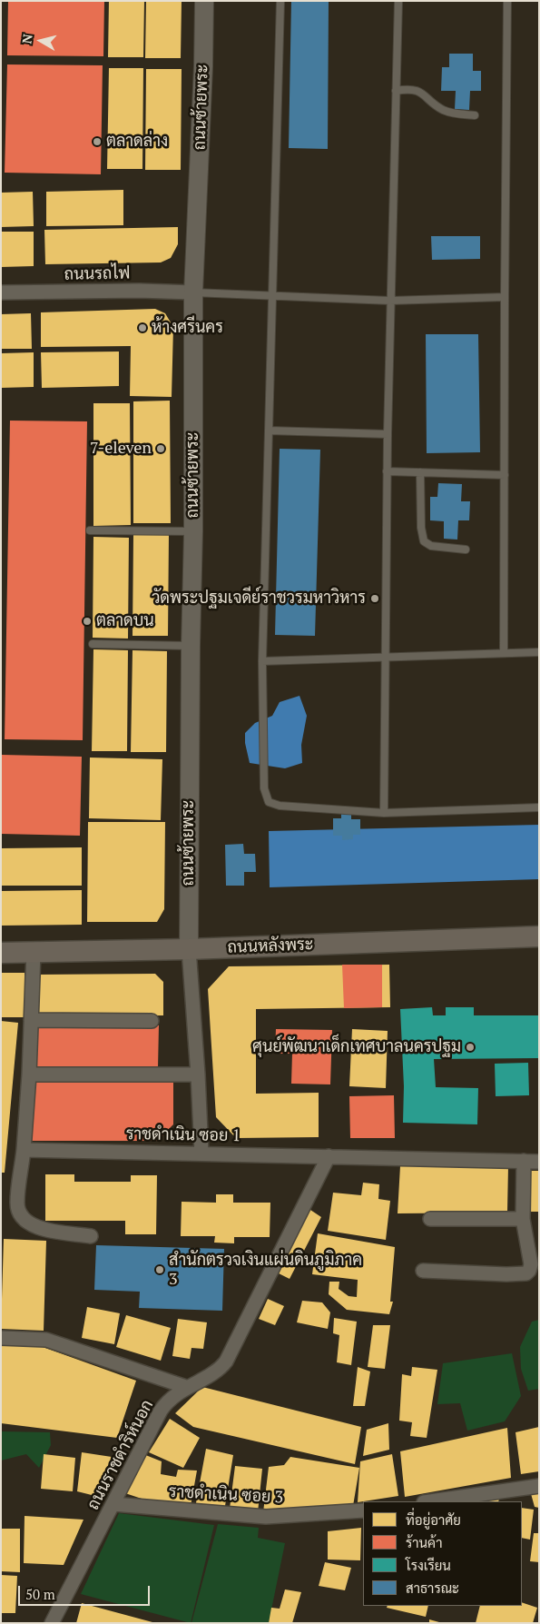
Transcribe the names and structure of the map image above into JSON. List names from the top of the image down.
{
  "streets": {
    "main road": ["ถนนหลังพระ"],
    "street": [
      "ถนนซ้ายพระ",
      "ถนนรถไฟ",
      "ราชดำเนิน ซอย 1",
      "ถนนราชดำริห์นอก",
      "ราชดำเนิน ซอย 3"
    ]
  },
  "crossings": [
    ["ถนนซ้ายพระ", "ถนนรถไฟ"],
    ["ถนนซ้ายพระ", "ถนนหลังพระ"],
    ["ราชดำเนิน ซอย 1", "ถนนราชดำริห์นอก"],
    ["ถนนราชดำริห์นอก", "ราชดำเนิน ซอย 3"]
  ],
  "places": [
    "ตลาดล่าง",
    "ห้างศรีนคร",
    "7-eleven",
    "วัดพระปฐมเจดีย์ราชวรมหาวิหาร",
    "ตลาดบน",
    "ศุนย์พัฒนาเด็กเทศบาลนครปฐม",
    "สำนักตรวจเงินแผ่นดินภูมิภาค 3"
  ],
  "legend": [
    "ที่อยู่อาศัย",
    "ร้านค้า",
    "โรงเรียน",
    "สาธารณะ"
  ],
  "scale_bar": "50 m",
  "north": "left"
}
